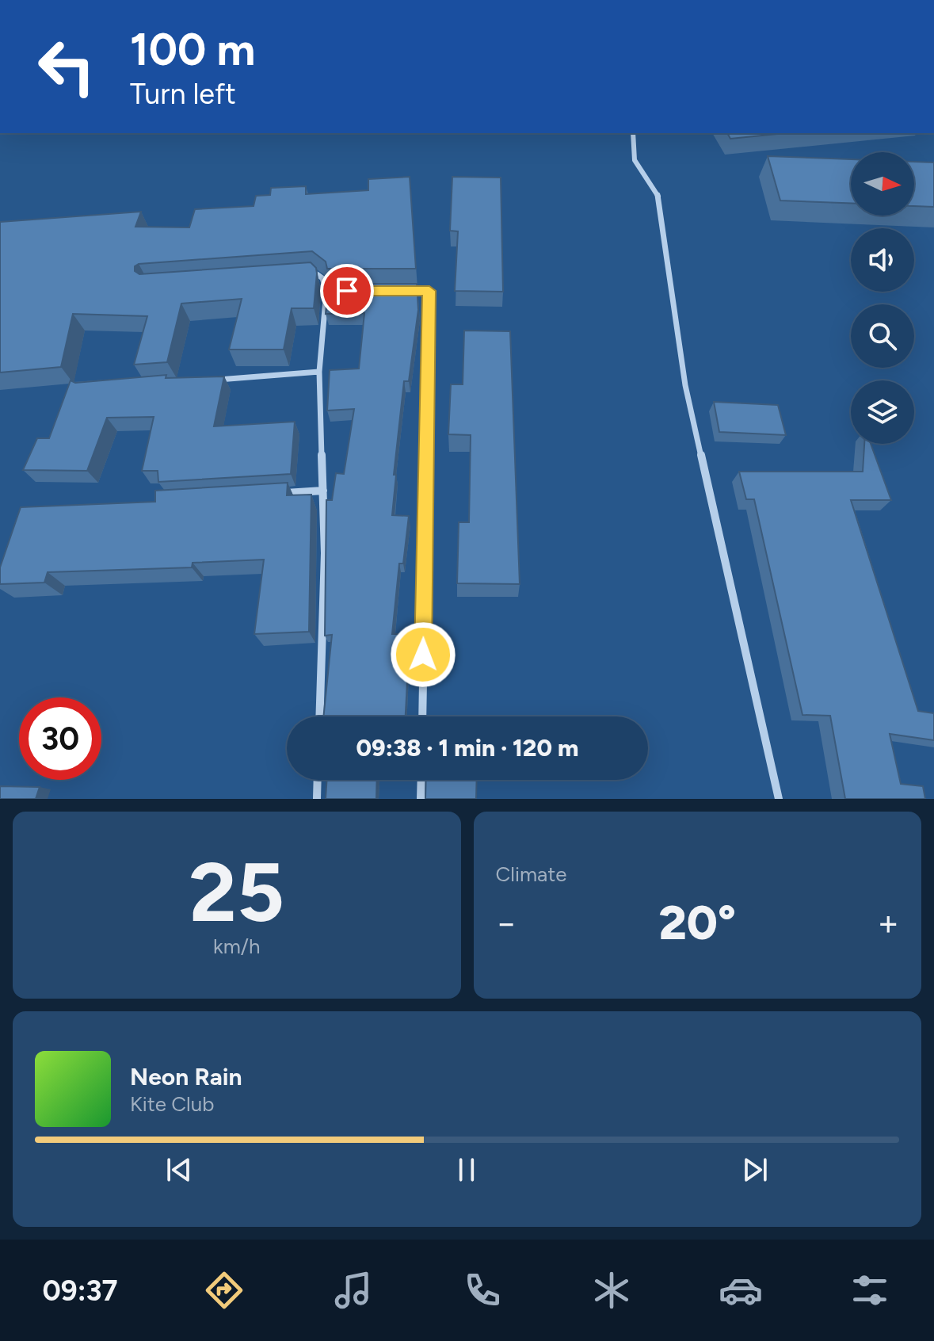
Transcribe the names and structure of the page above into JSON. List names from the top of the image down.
{
  "north": "right",
  "page": {
    "turn": ["100 m", "Turn left"],
    "limit": "30",
    "trip": "09:38 · 1 min · 120 m",
    "tile": [
      ["25", "km/h"],
      "Climate"
    ],
    "heat": ["−", "20°", "+"],
    "song": ["Neon Rain", "Kite Club"],
    "tabs": "09:37"
  }
}
